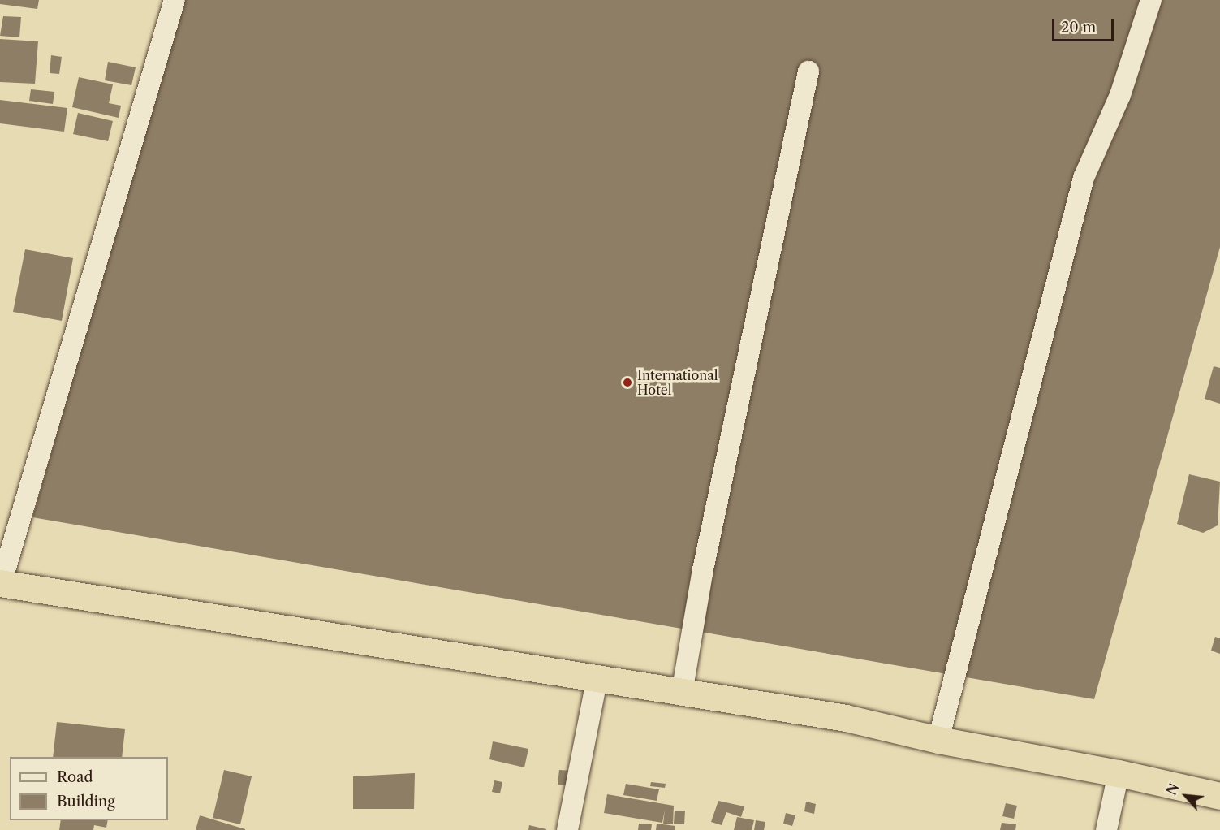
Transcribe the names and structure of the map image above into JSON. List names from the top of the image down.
{
  "places": ["International Hotel"],
  "legend": ["Road", "Building"],
  "scale_bar": "20 m",
  "north": "top left"
}
